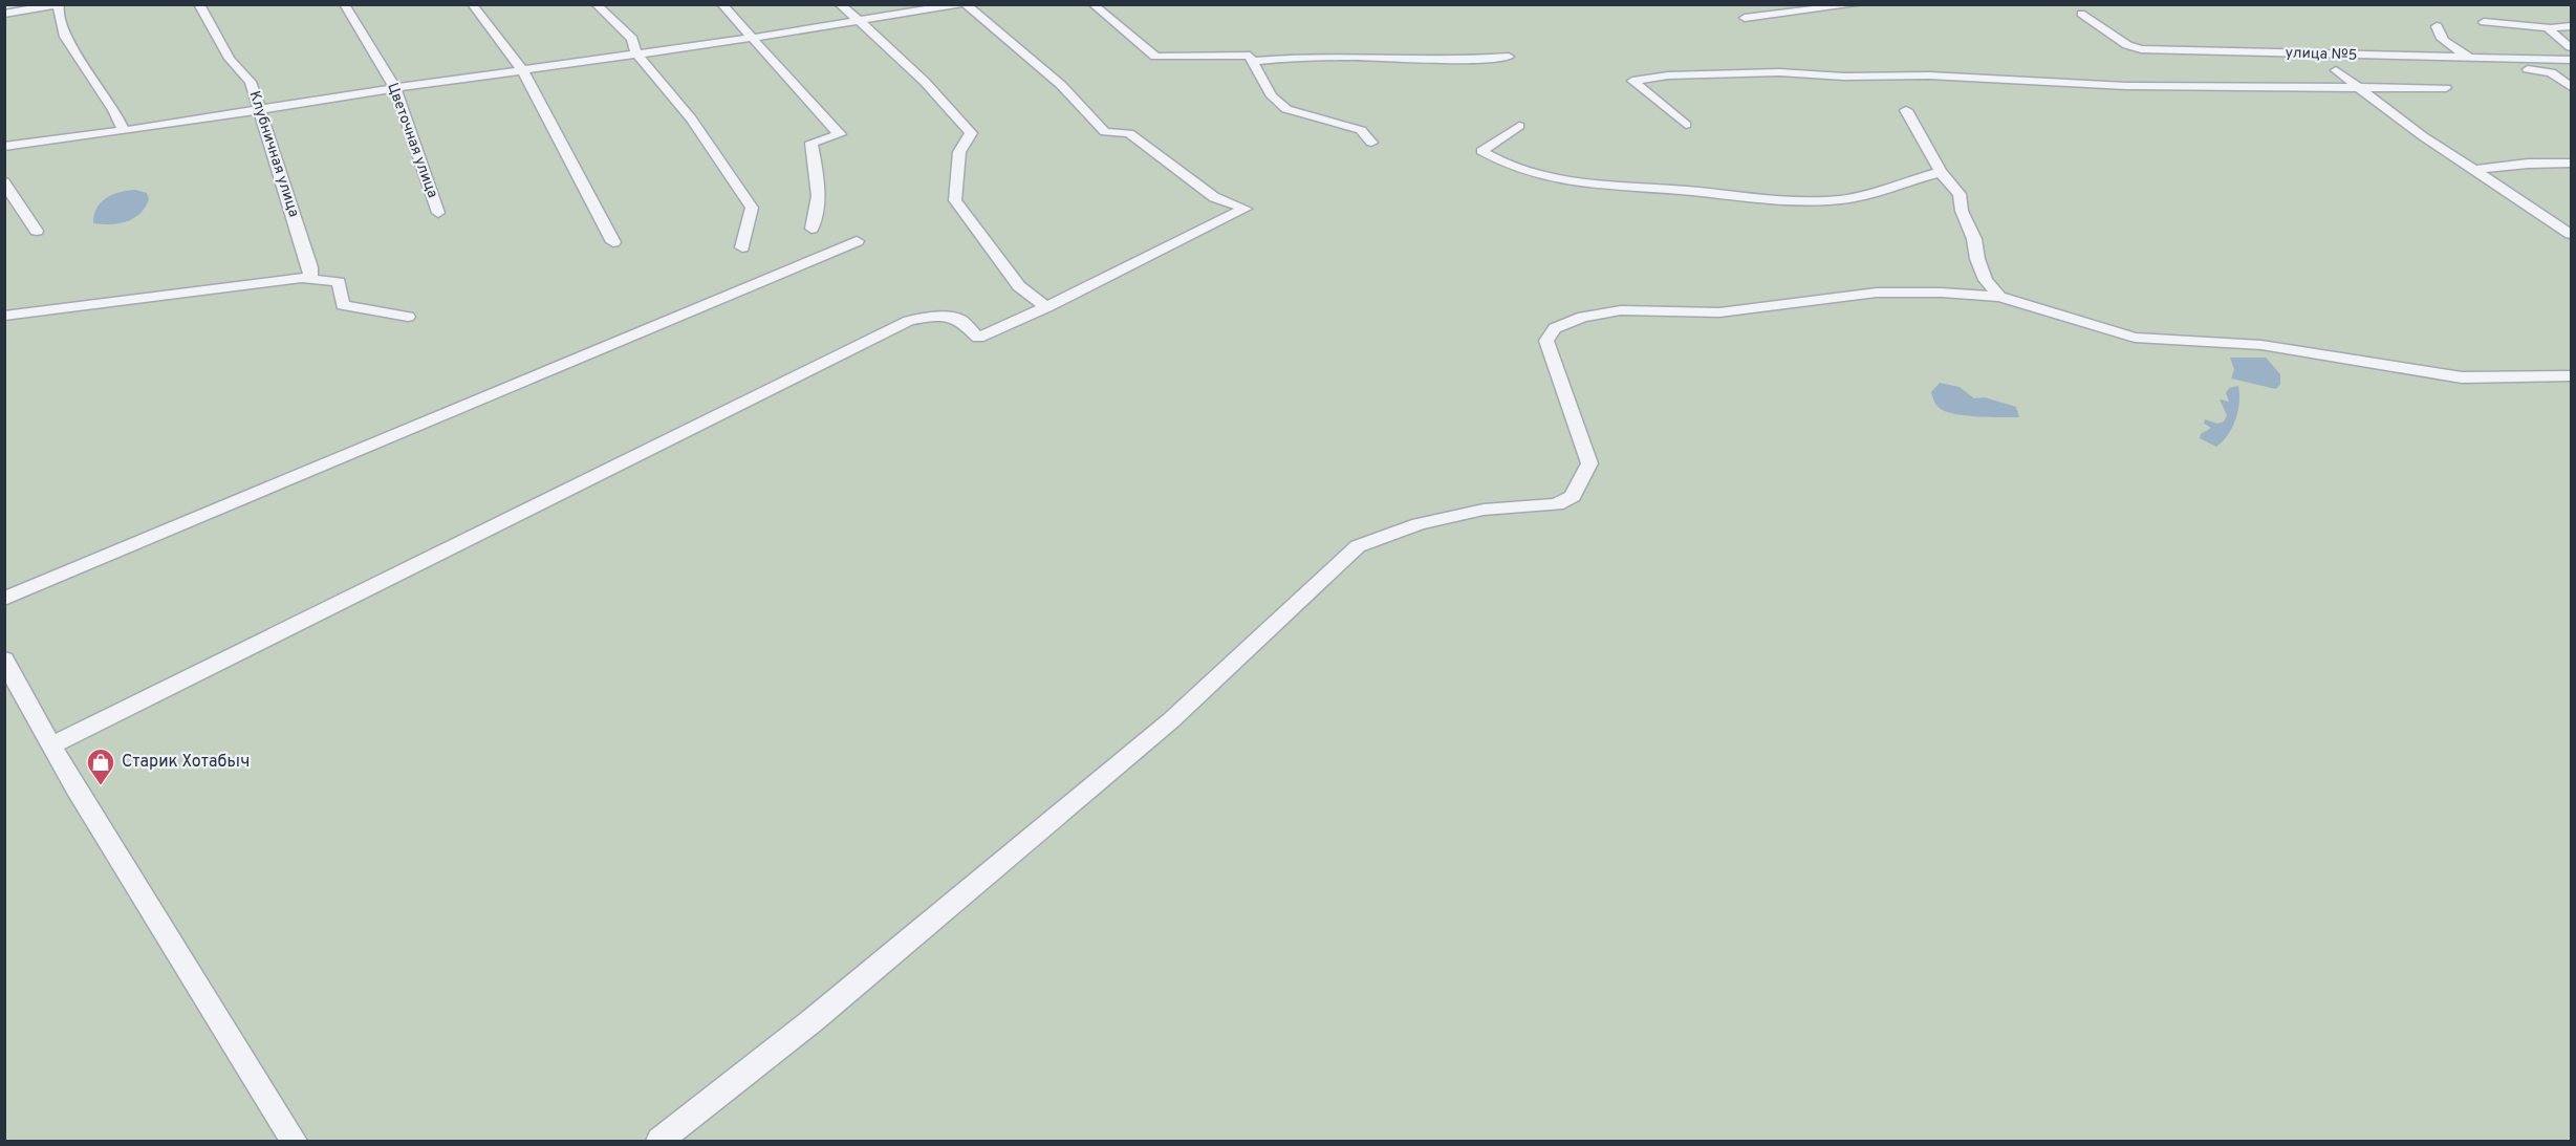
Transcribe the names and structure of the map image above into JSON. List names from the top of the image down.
{
  "streets": {
    "street": ["улица №5", "Цветочная улица", "Клубничная улица"]
  },
  "places": {
    "shop": ["Старик Хотабыч"]
  }
}
